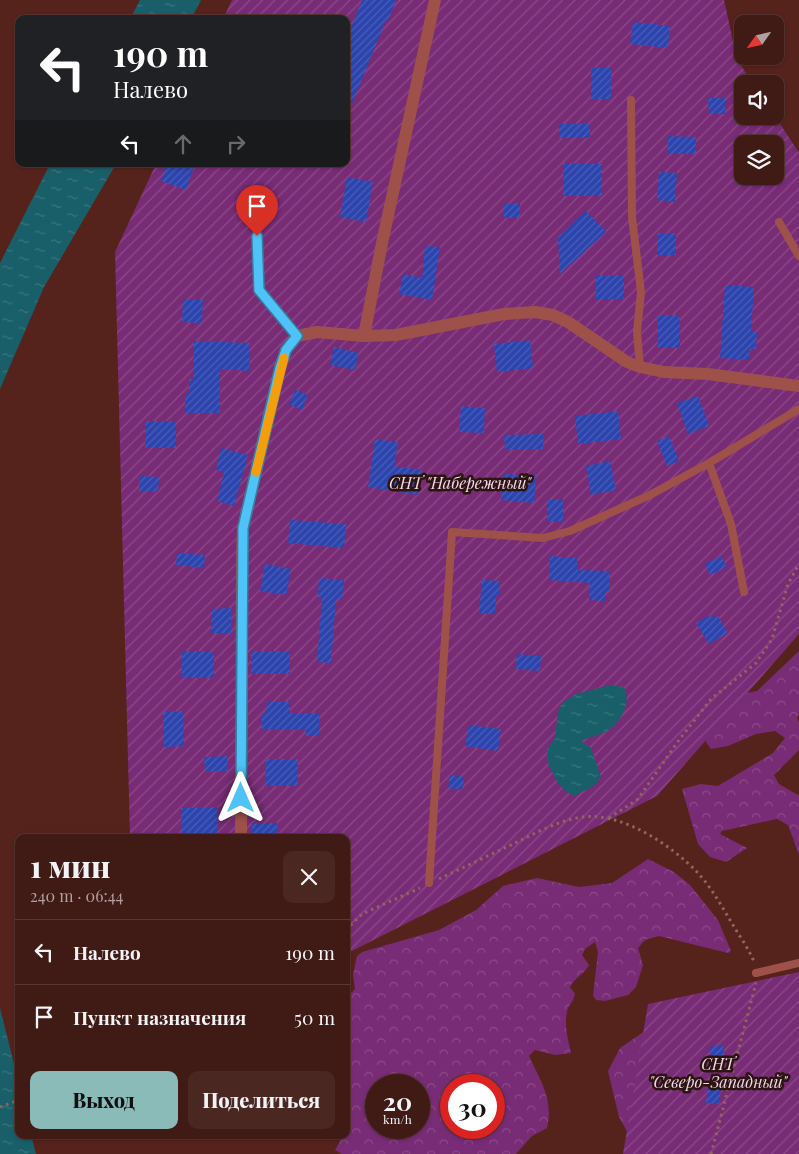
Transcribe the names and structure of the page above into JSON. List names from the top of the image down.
{
  "parks": ["СНТ \"Набережный\"", "СНТ \"Северо-Западный\""],
  "north": "bottom left",
  "page": {
    "turn": ["190 m", "Налево"],
    "heading": ["1 мин", "240 m · 06:44"],
    "list": [
      {
        "name": "Налево",
        "value": "190 m"
      },
      {
        "name": "Пункт назначения",
        "value": "50 m"
      }
    ],
    "buttons": ["Выход", "Поделиться"],
    "speed": "20 km/h",
    "limit": "30"
  }
}
